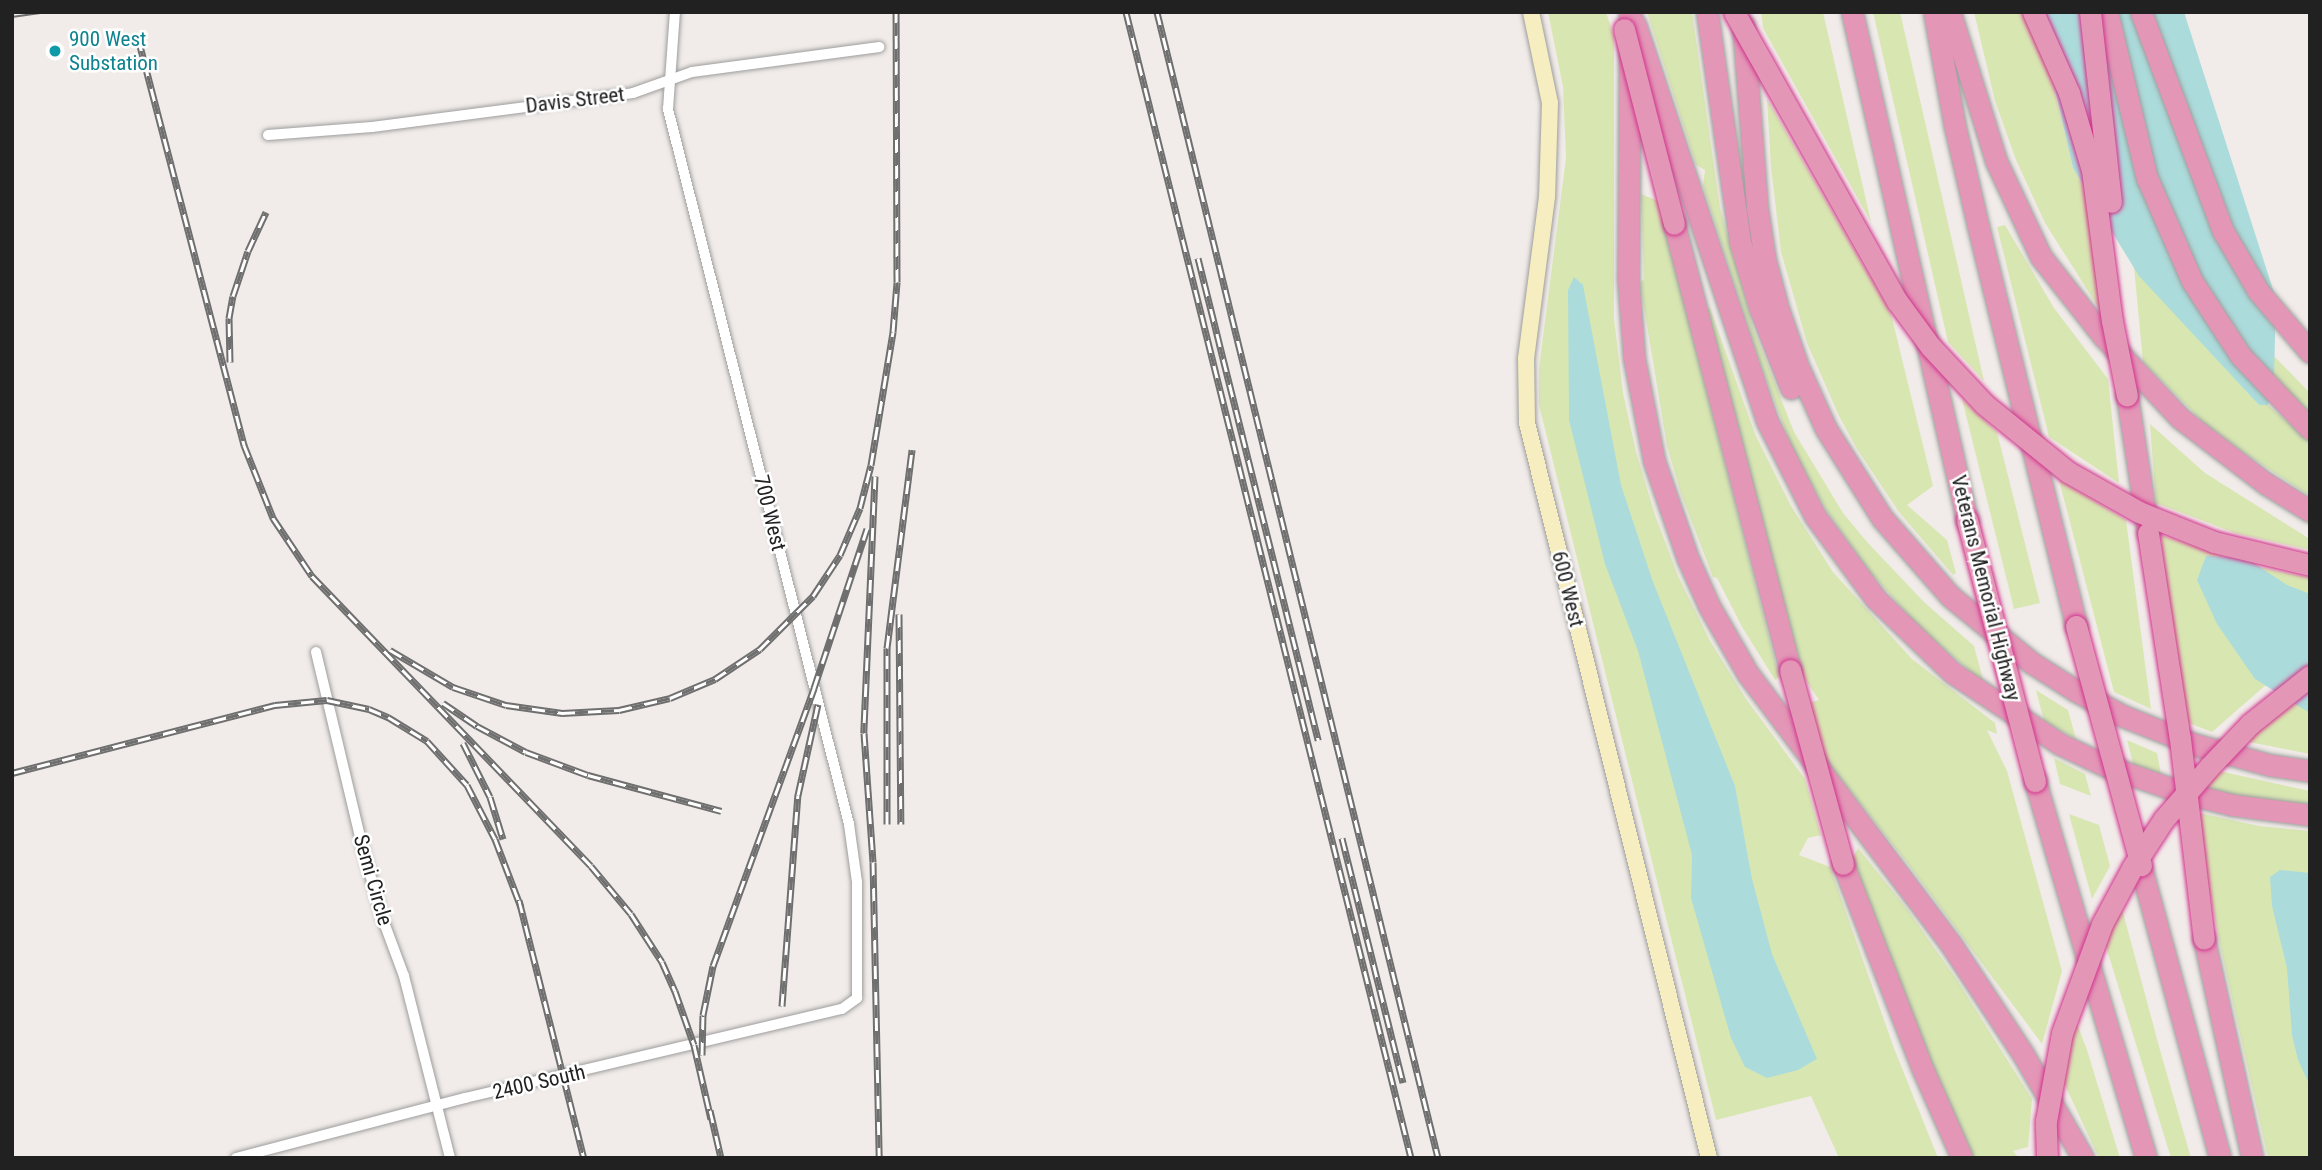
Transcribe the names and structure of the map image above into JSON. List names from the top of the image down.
{
  "streets": {
    "highway": ["Veterans Memorial Highway"],
    "street": [
      "Davis Street",
      "700 West",
      "600 West",
      "Semi Circle",
      "2400 South"
    ]
  },
  "crossings": [
    ["Davis Street", "700 West"],
    ["700 West", "2400 South"],
    ["Semi Circle", "2400 South"]
  ],
  "places": ["900 West Substation"]
}
